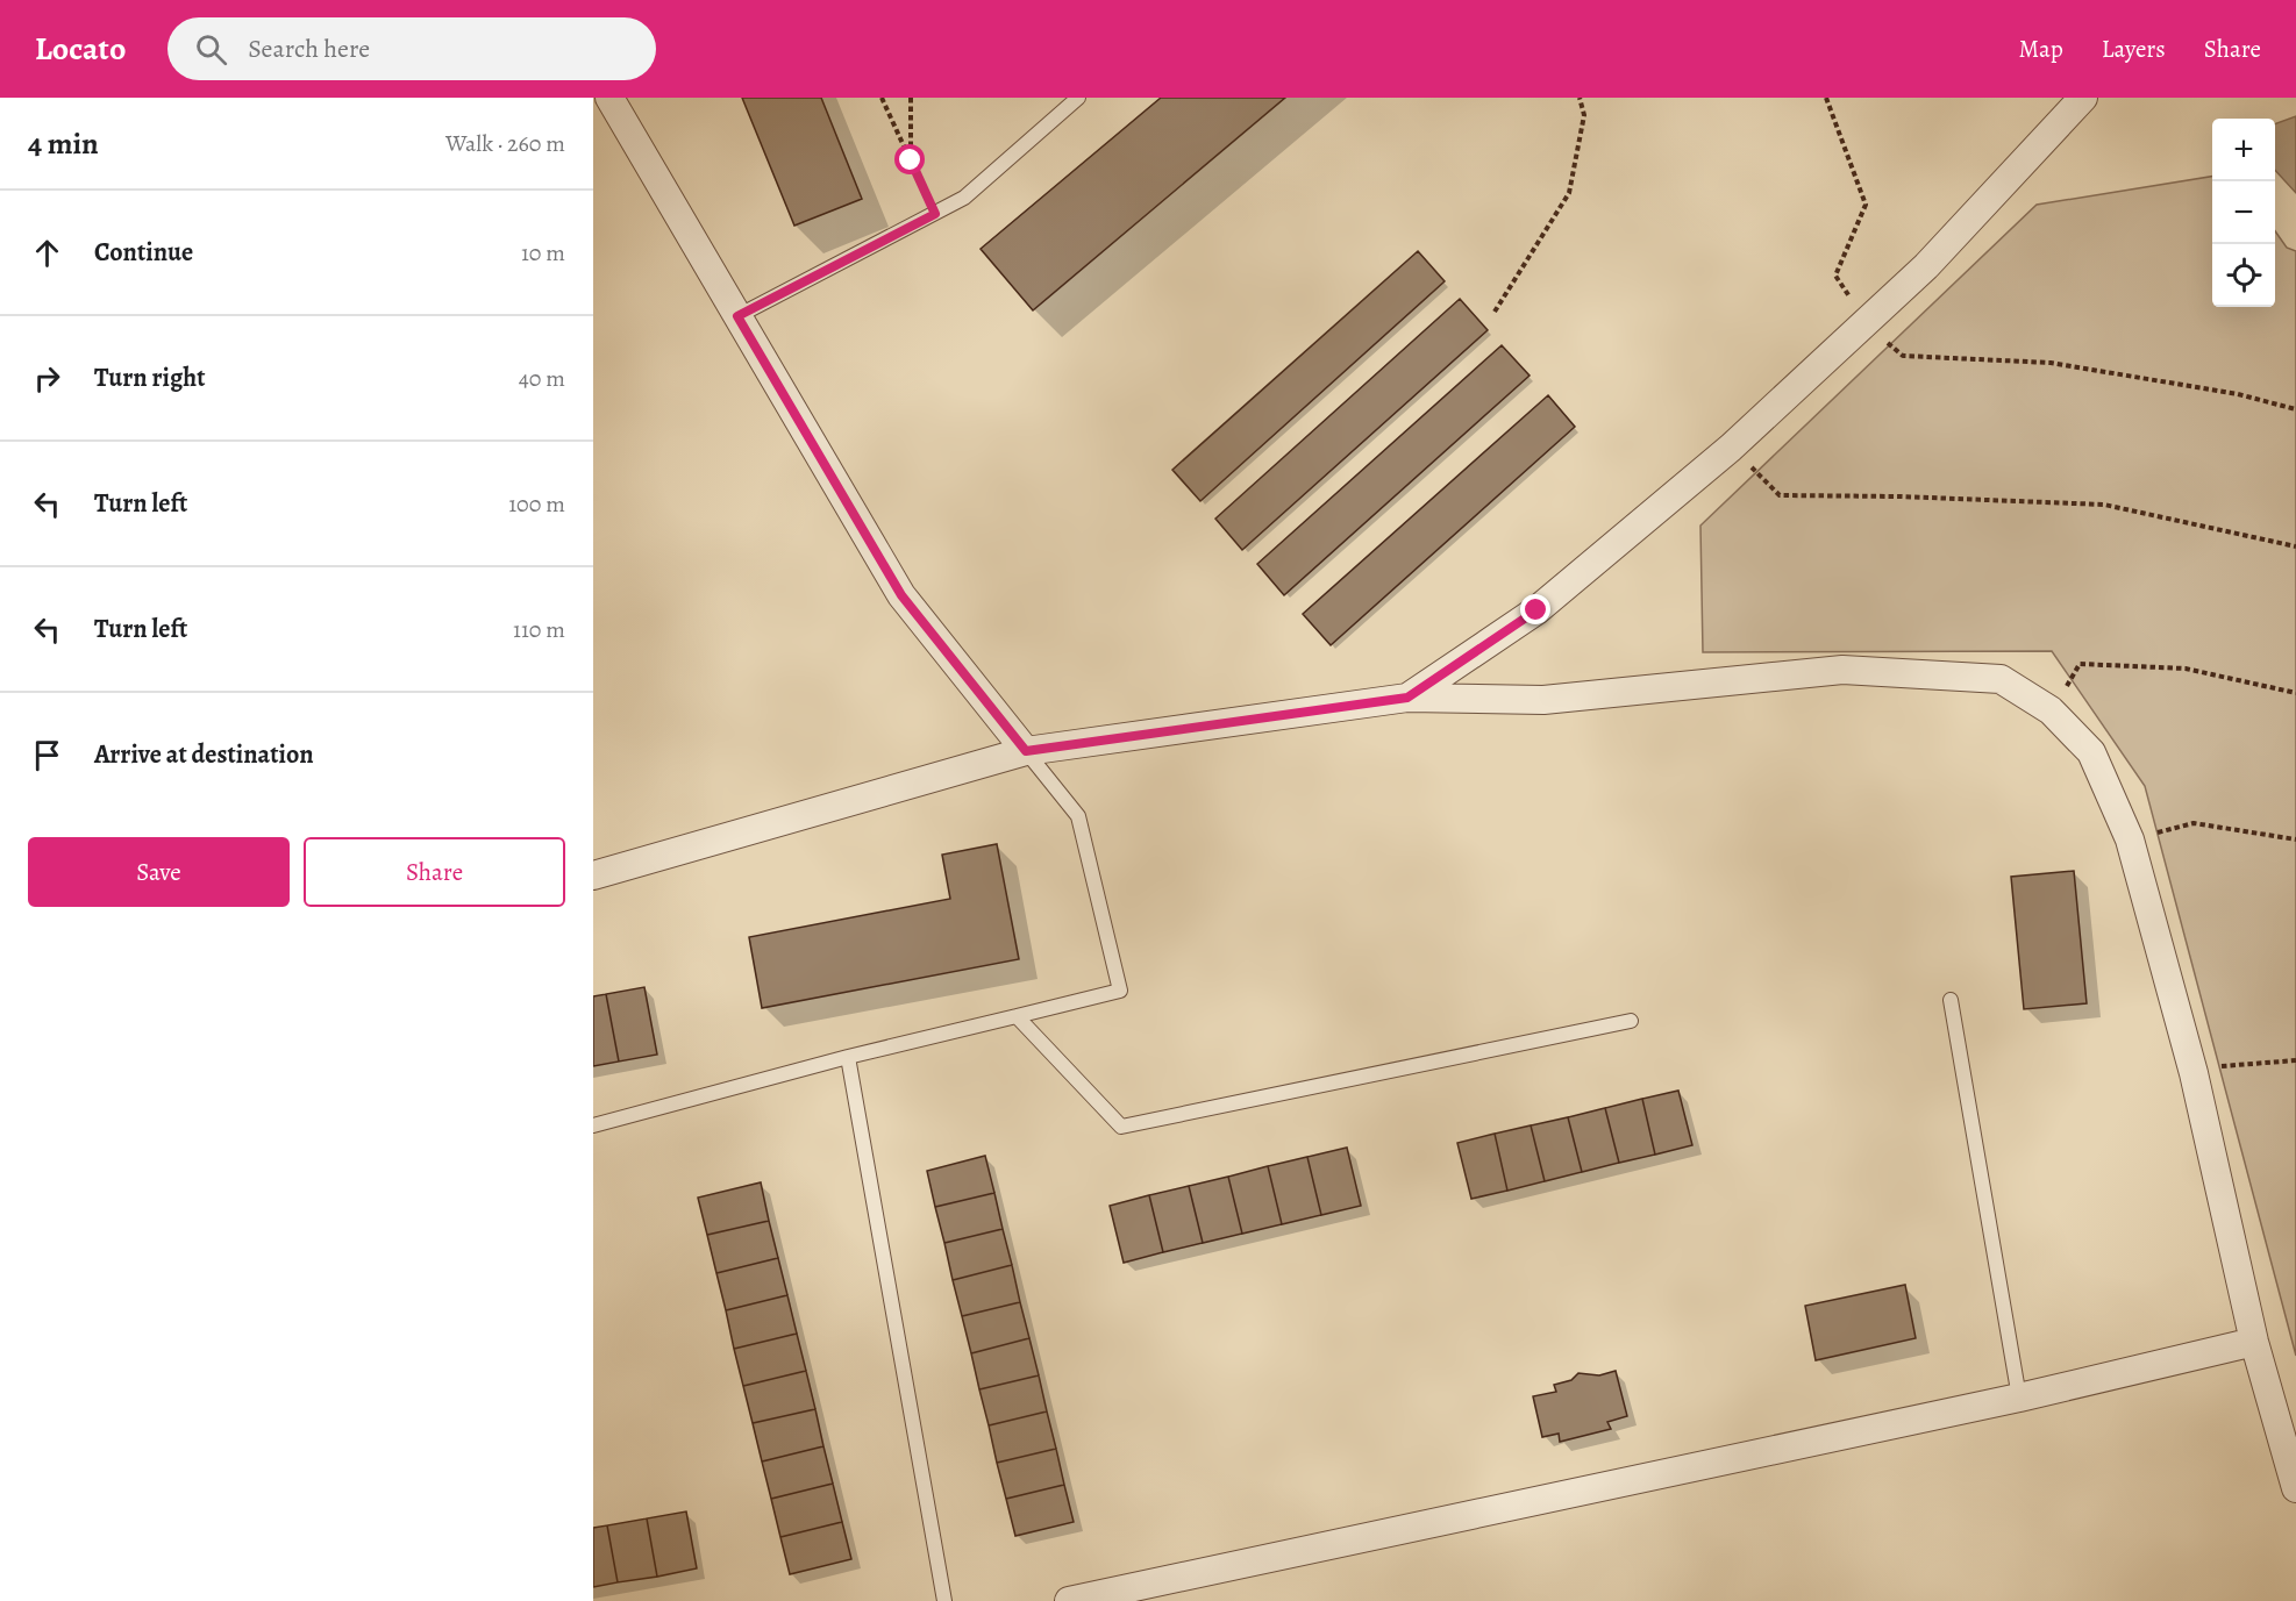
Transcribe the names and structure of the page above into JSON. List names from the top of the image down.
{
  "page": {
    "header": "Locato",
    "search": "Search here",
    "nav": ["Map", "Layers", "Share"],
    "heading": ["4 min", "Walk · 260 m"],
    "map_buttons": ["+", "−"],
    "list": [
      ["Continue", "10 m"],
      ["Turn right", "40 m"],
      ["Turn left", "100 m"],
      ["Turn left", "110 m"],
      "Arrive at destination"
    ],
    "buttons": ["Save", "Share"]
  }
}
